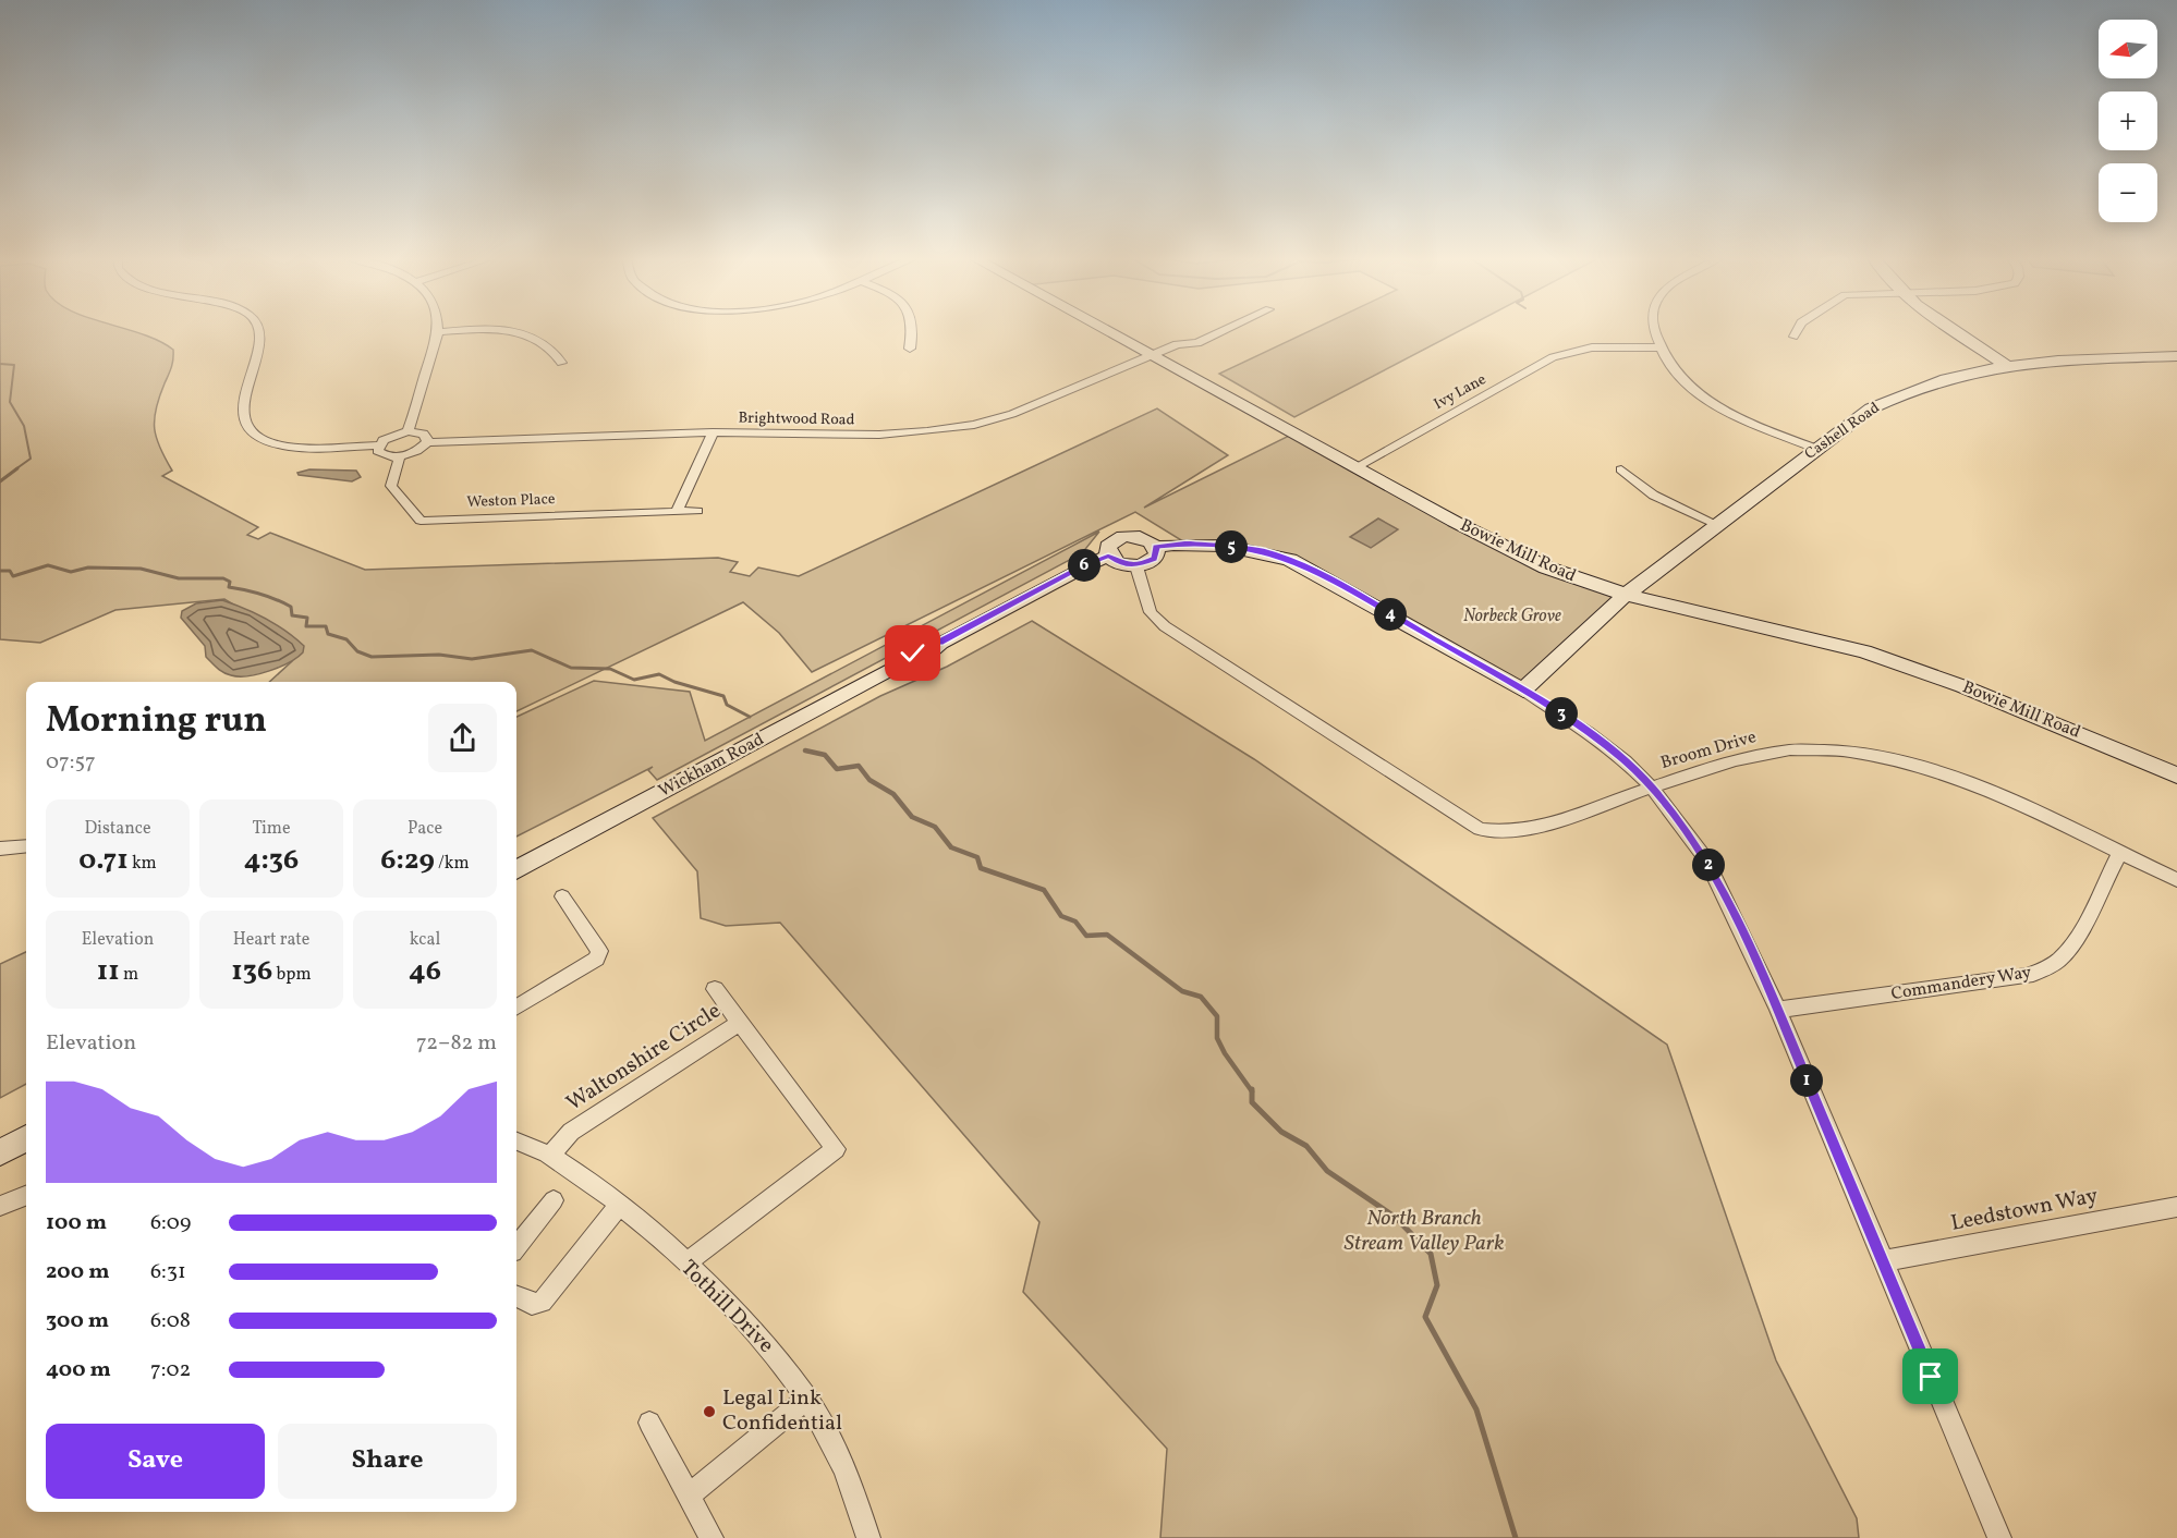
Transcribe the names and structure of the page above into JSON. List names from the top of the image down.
{
  "streets": {
    "street": [
      "Ivy Lane",
      "Brightwood Road",
      "Cashell Road",
      "Weston Place",
      "Bowie Mill Road",
      "Broom Drive",
      "Wickham Road",
      "Commandery Way",
      "Waltonshire Circle",
      "Leedstown Way",
      "Tothill Drive"
    ]
  },
  "crossings": [
    ["Ivy Lane", "Bowie Mill Road"],
    ["Brightwood Road", "Bowie Mill Road"],
    ["Cashell Road", "Bowie Mill Road"],
    ["Broom Drive", "Wickham Road"],
    ["Broom Drive", "Commandery Way"],
    ["Waltonshire Circle", "Tothill Drive"]
  ],
  "parks": ["Norbeck Grove", "North Branch Stream Valley Park"],
  "places": ["Legal Link Confidential"],
  "north": "left",
  "page": {
    "map_buttons": ["+", "−"],
    "pins": [
      "5",
      "6",
      "4",
      "3",
      "2",
      "1"
    ],
    "heading": ["Morning run", "07:57"],
    "stats": [
      ["Distance", "0.71 km"],
      ["Time", "4:36"],
      ["Pace", "6:29 /km"],
      ["Elevation", "11 m"],
      ["Heart rate", "136 bpm"],
      ["kcal", "46"]
    ],
    "chart": ["Elevation", "72–82 m"],
    "list": [
      {
        "name": "100 m",
        "note": "6:09"
      },
      {
        "name": "200 m",
        "note": "6:31"
      },
      {
        "name": "300 m",
        "note": "6:08"
      },
      {
        "name": "400 m",
        "note": "7:02"
      }
    ],
    "buttons": ["Save", "Share"]
  }
}
